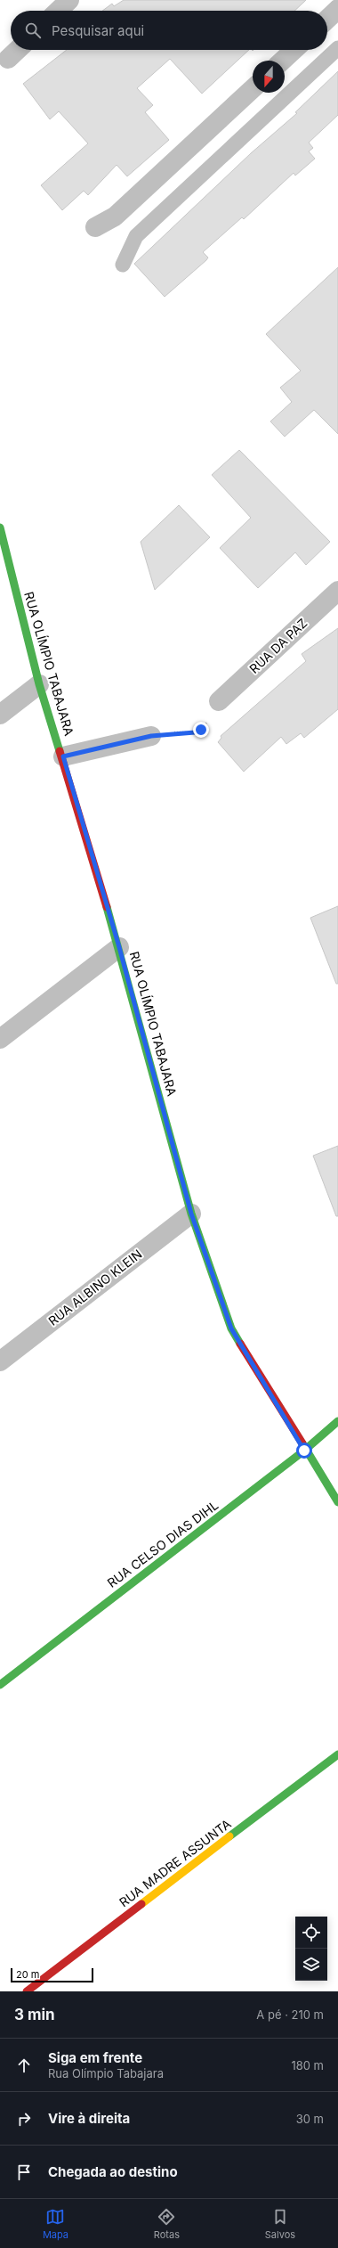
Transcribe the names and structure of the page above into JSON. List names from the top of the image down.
{
  "streets": {
    "street": [
      "RUA DA PAZ",
      "RUA OLÍMPIO TABAJARA",
      "RUA ALBINO KLEIN",
      "RUA CELSO DIAS DIHL",
      "RUA MADRE ASSUNTA"
    ]
  },
  "crossings": [
    ["RUA OLÍMPIO TABAJARA", "RUA ALBINO KLEIN"],
    ["RUA OLÍMPIO TABAJARA", "RUA CELSO DIAS DIHL"]
  ],
  "scale_bar": "20 m",
  "north": "bottom",
  "page": {
    "search": "Pesquisar aqui",
    "scale": "20 m",
    "heading": ["3 min", "A pé · 210 m"],
    "list": [
      ["Siga em frente", "Rua Olímpio Tabajara", "180 m"],
      ["Vire à direita", "30 m"],
      "Chegada ao destino"
    ],
    "nav": ["Mapa", "Rotas", "Salvos"]
  }
}
